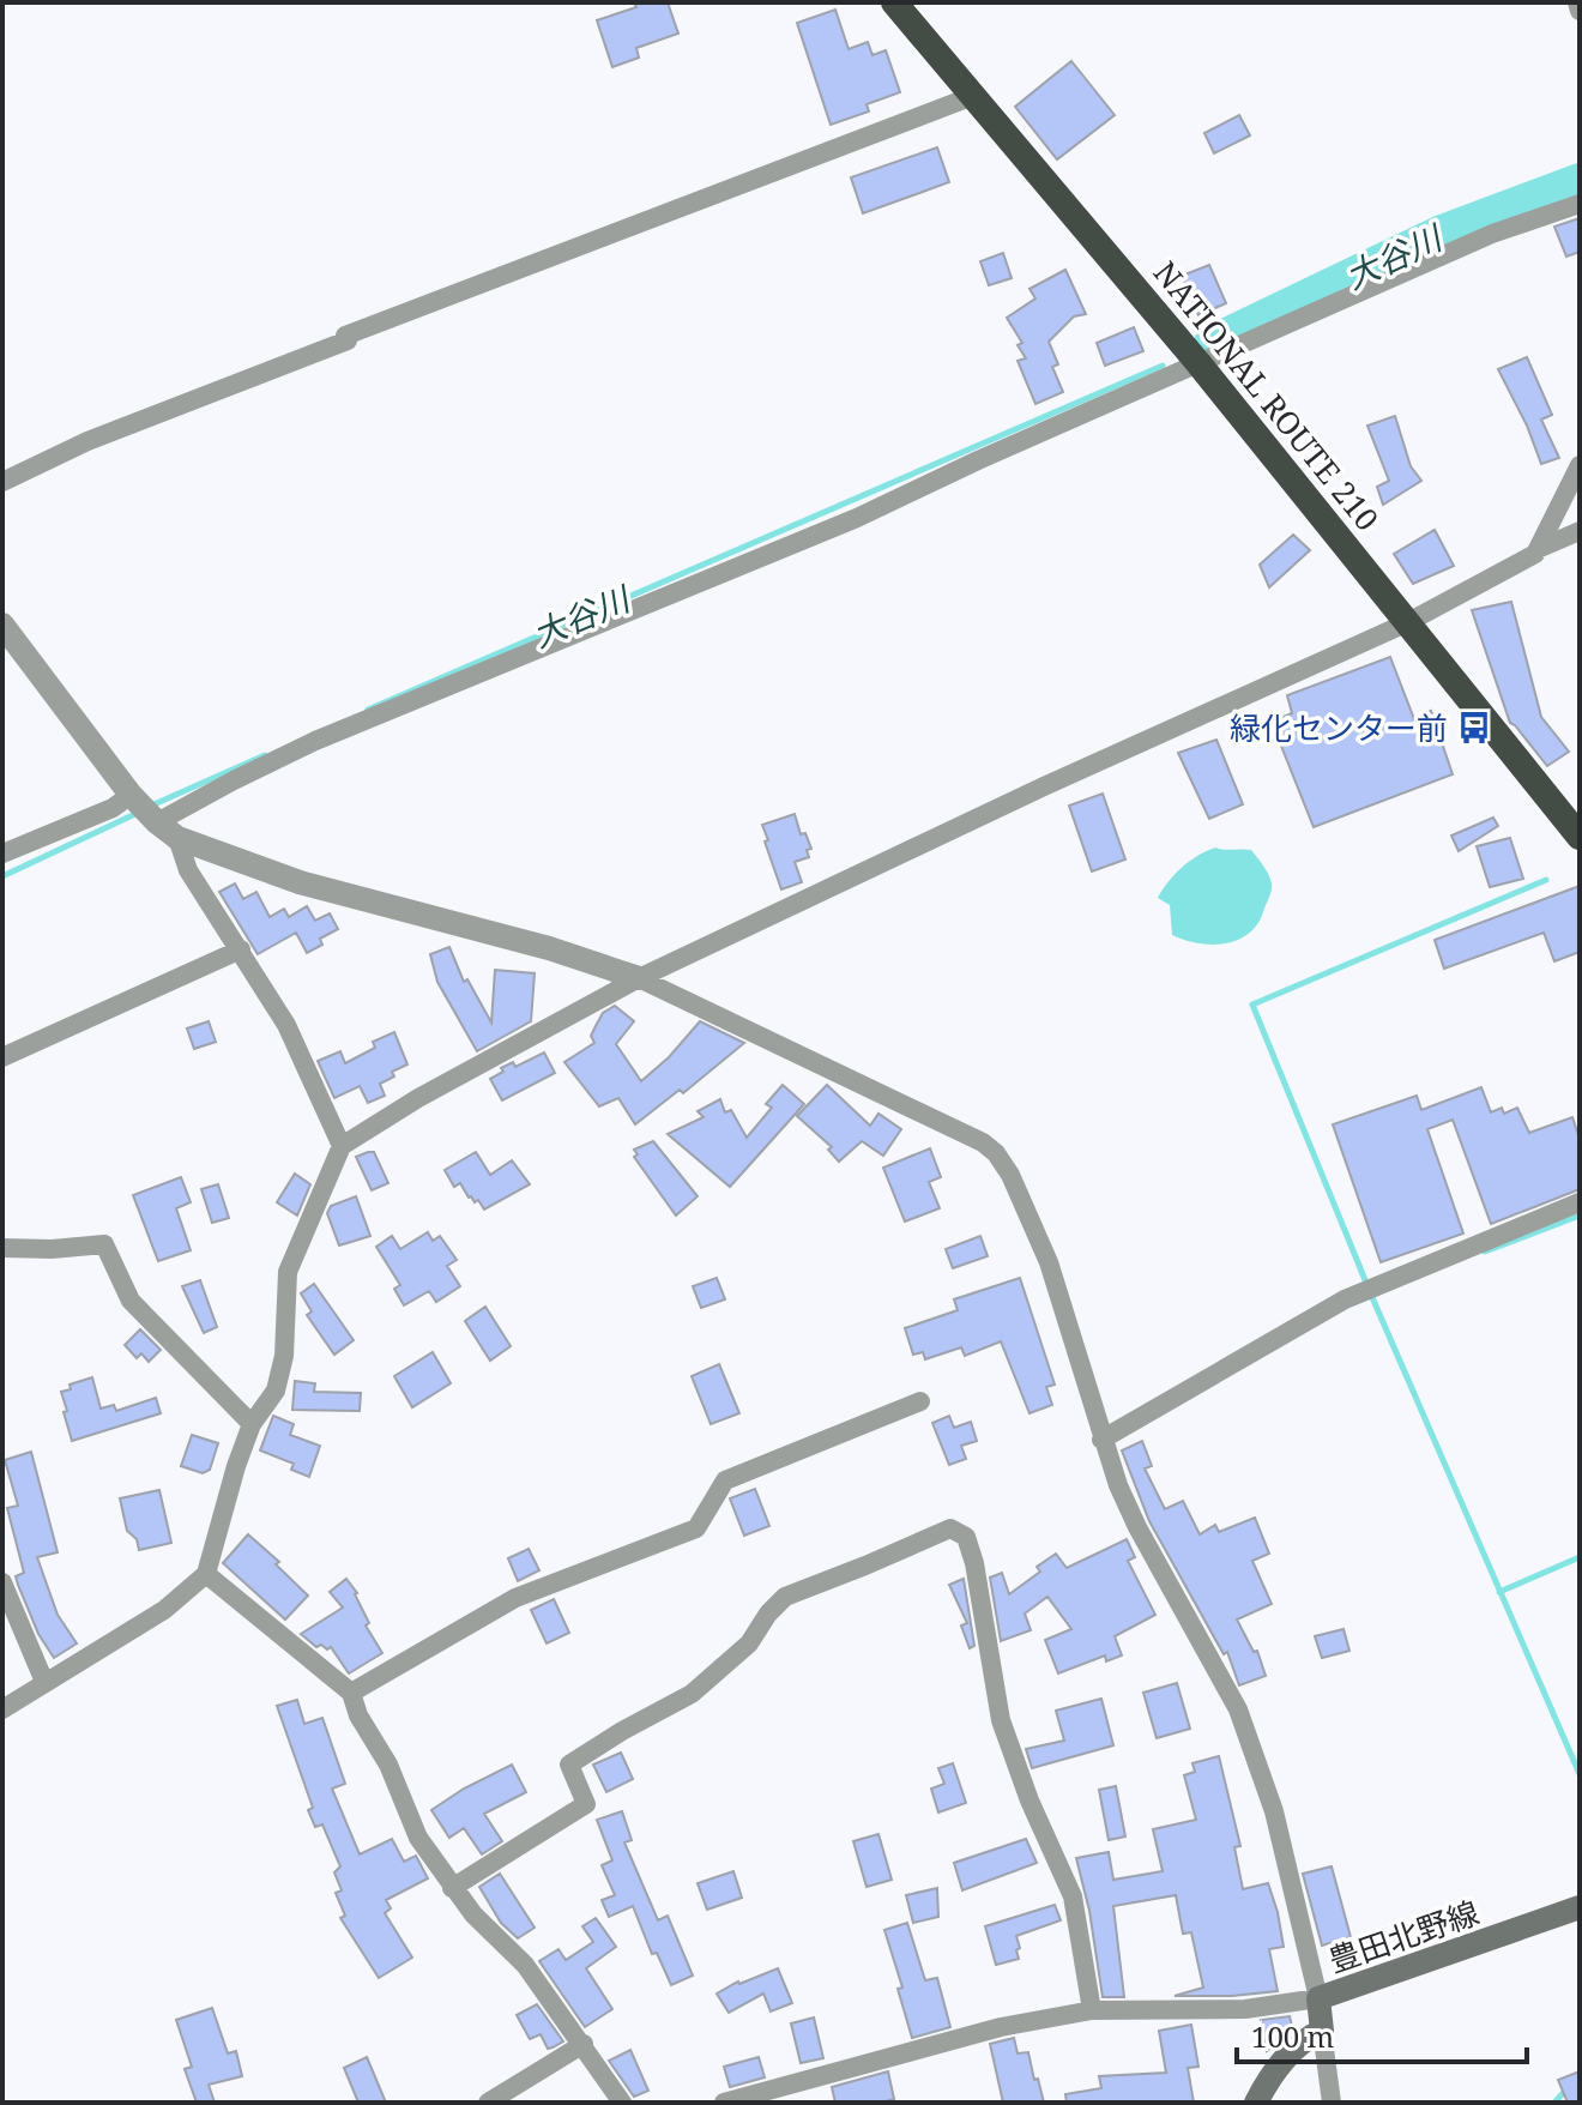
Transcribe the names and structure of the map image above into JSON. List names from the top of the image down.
{
  "streets": {
    "highway": ["NATIONAL ROUTE 210"],
    "main road": ["豊田北野線"]
  },
  "water": ["大谷川"],
  "places": {
    "bus stop": ["緑化センター前"]
  },
  "scale_bar": "100 m"
}
